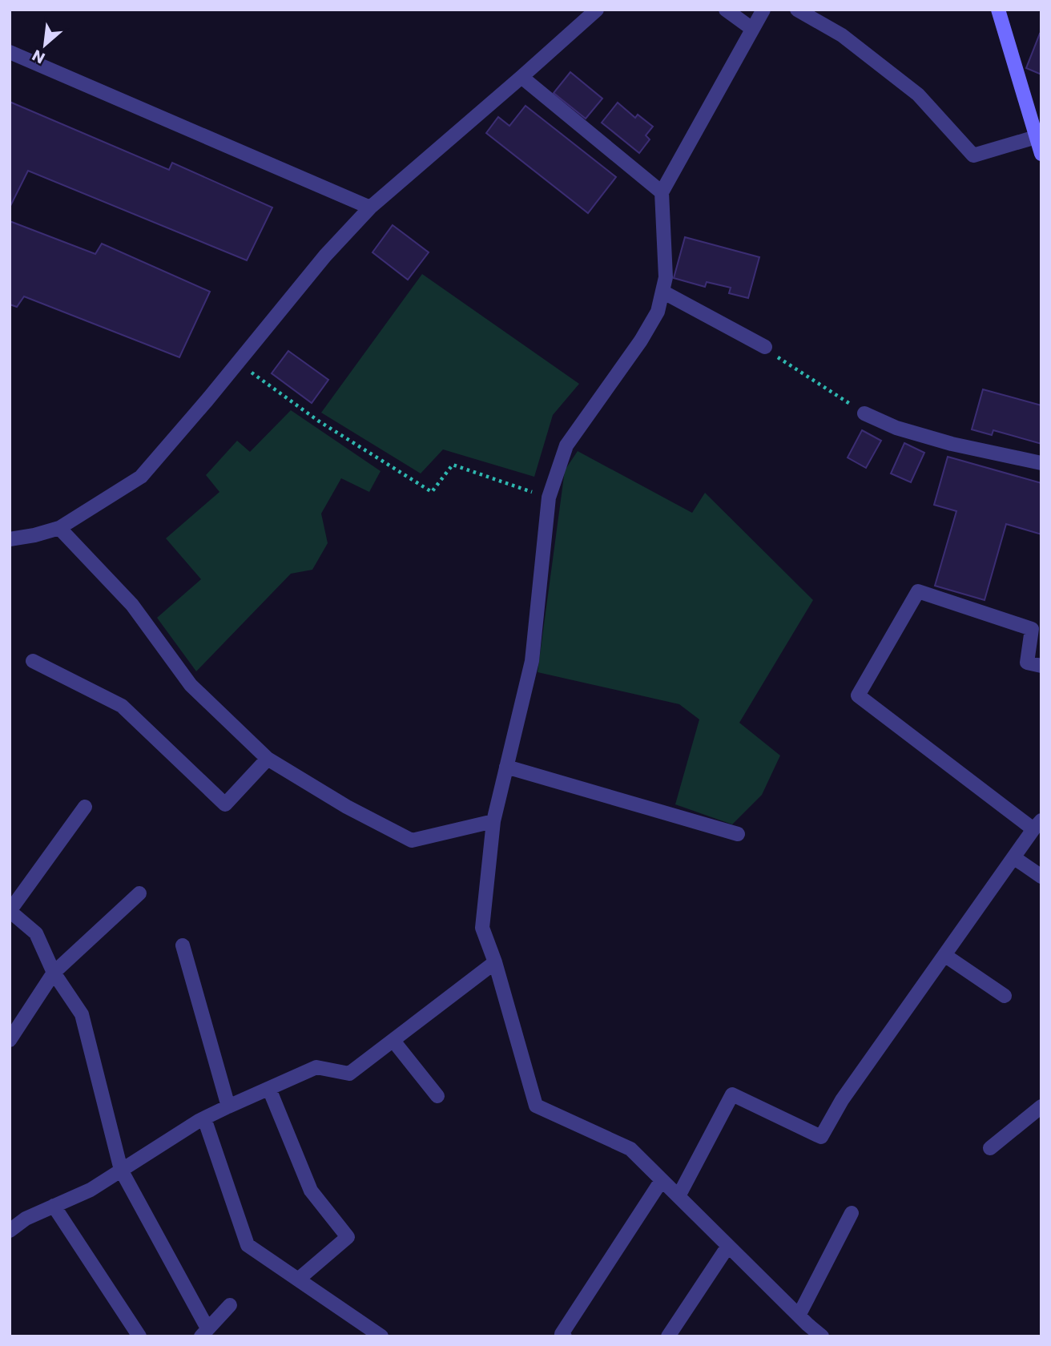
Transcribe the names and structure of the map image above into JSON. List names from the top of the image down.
{
  "north": "bottom left"
}
